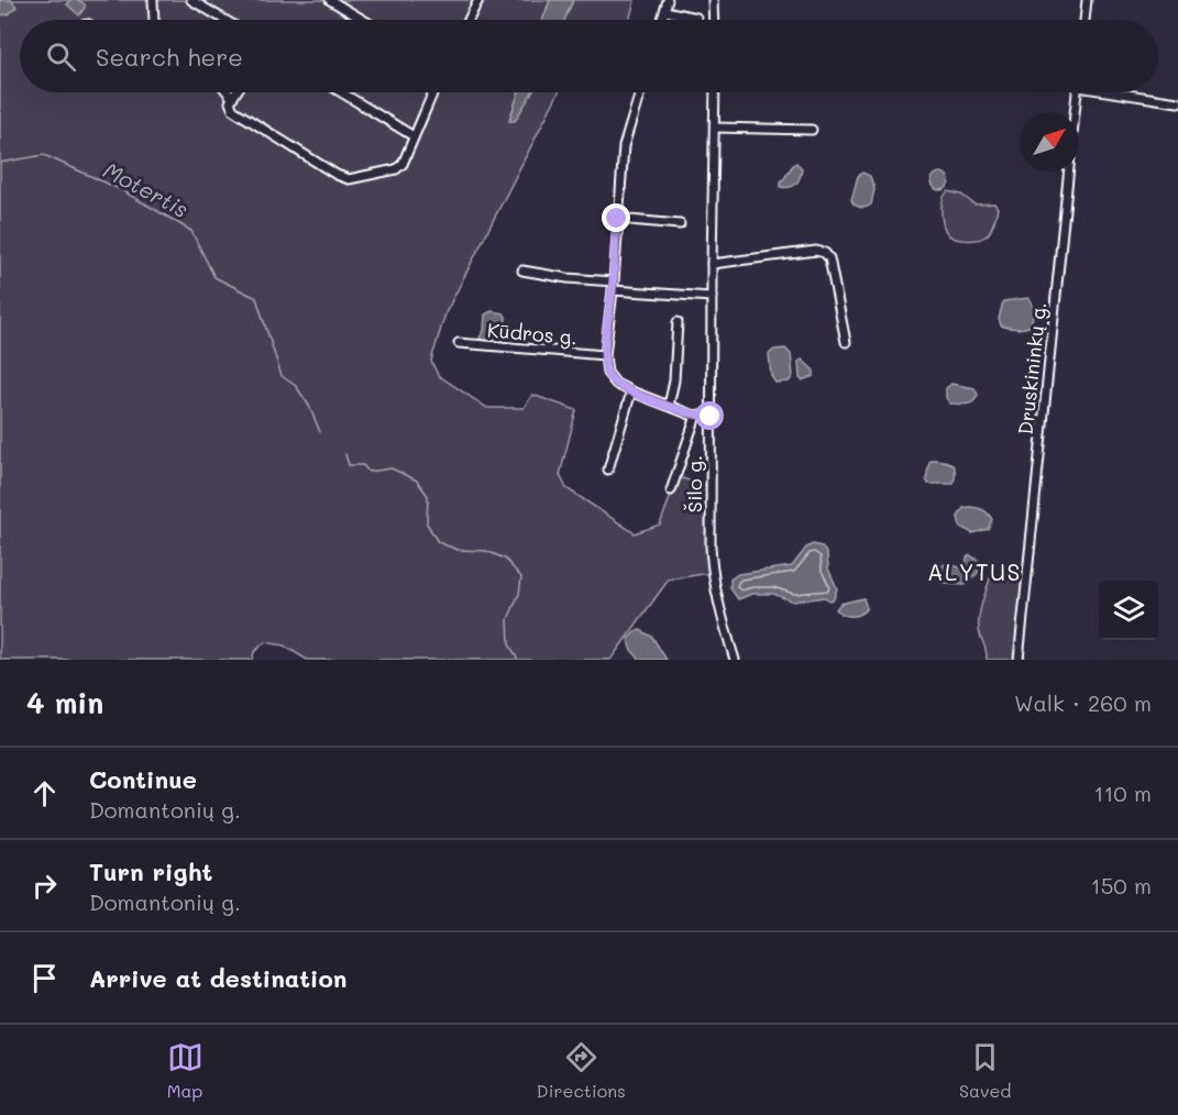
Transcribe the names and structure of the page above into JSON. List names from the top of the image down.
{
  "streets": {
    "street": ["Kūdros g.", "Druskininkų g.", "Šilo g."]
  },
  "districts": ["ALYTUS"],
  "water": ["Motertis"],
  "north": "top right",
  "page": {
    "search": "Search here",
    "heading": ["4 min", "Walk · 260 m"],
    "list": [
      ["Continue", "Domantonių g.", "110 m"],
      ["Turn right", "Domantonių g.", "150 m"],
      "Arrive at destination"
    ],
    "nav": ["Map", "Directions", "Saved"]
  }
}
